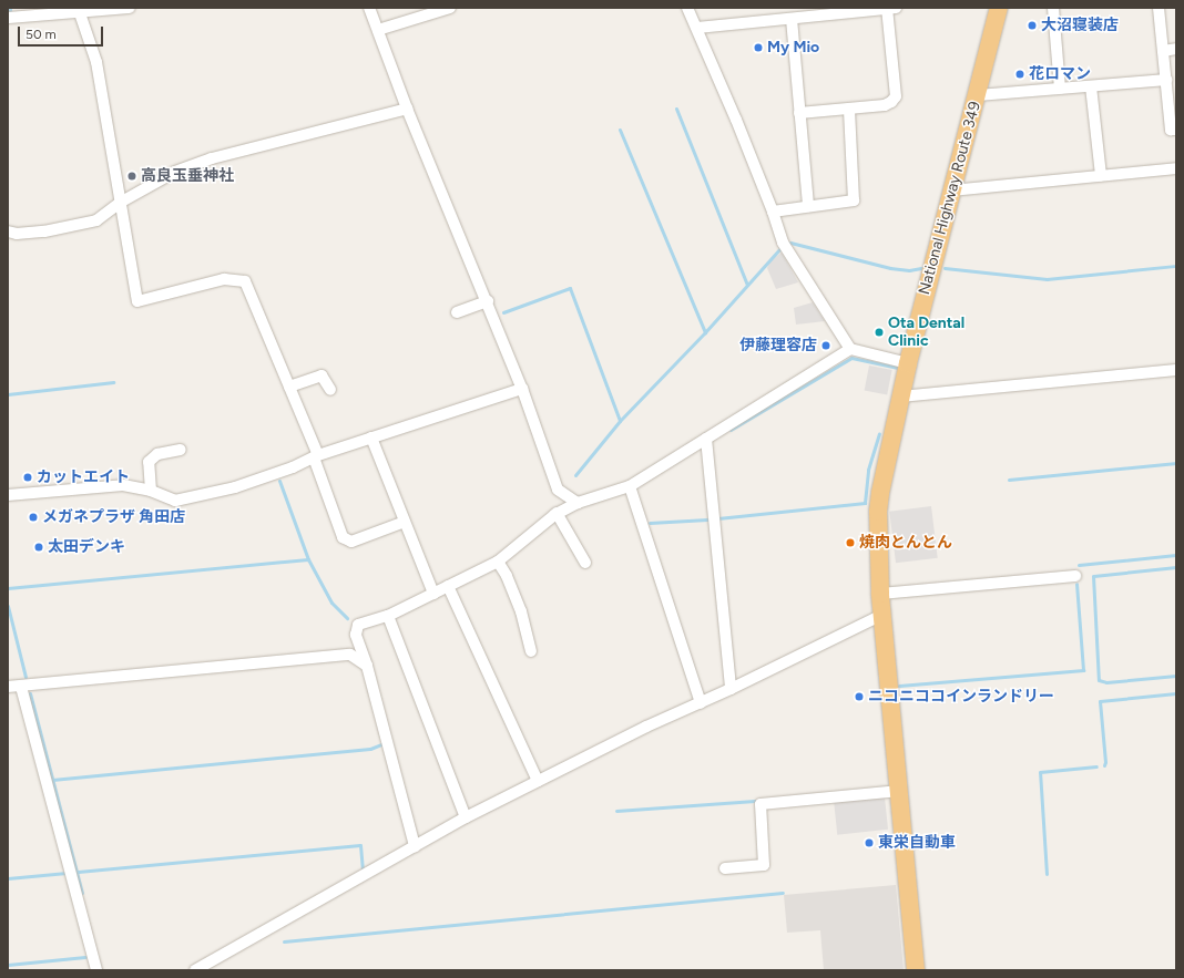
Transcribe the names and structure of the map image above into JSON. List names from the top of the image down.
{
  "streets": {
    "highway": ["National Highway Route 349"]
  },
  "places": [
    "大沼寝装店",
    "My Mio",
    "花ロマン",
    "高良玉垂神社",
    "Ota Dental Clinic",
    "伊藤理容店",
    "カットエイト",
    "メガネプラザ 角田店",
    "焼肉とんとん",
    "太田デンキ",
    "ニコニココインランドリー",
    "東栄自動車"
  ],
  "scale_bar": "50 m"
}
